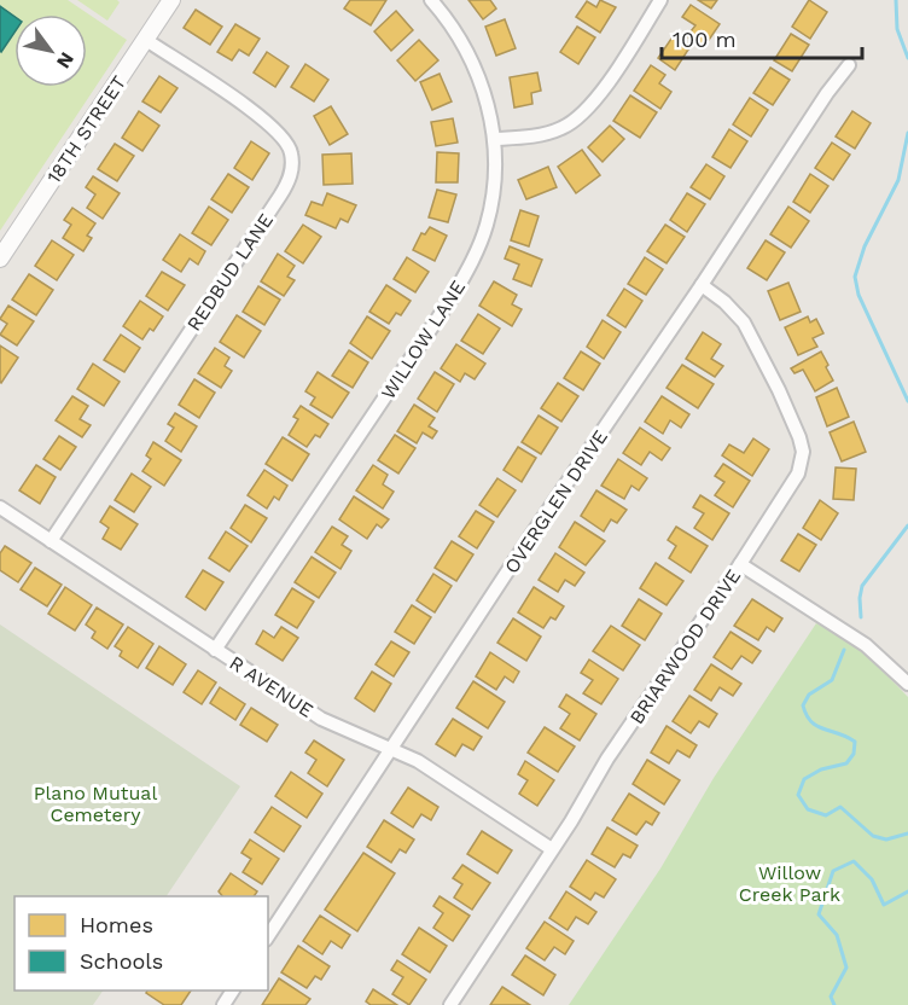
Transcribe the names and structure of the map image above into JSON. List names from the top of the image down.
{
  "streets": {
    "street": [
      "18TH STREET",
      "REDBUD LANE",
      "WILLOW LANE",
      "OVERGLEN DRIVE",
      "BRIARWOOD DRIVE",
      "R AVENUE"
    ]
  },
  "crossings": [
    ["18TH STREET", "REDBUD LANE"],
    ["REDBUD LANE", "R AVENUE"],
    ["WILLOW LANE", "R AVENUE"],
    ["OVERGLEN DRIVE", "BRIARWOOD DRIVE"],
    ["OVERGLEN DRIVE", "R AVENUE"],
    ["BRIARWOOD DRIVE", "R AVENUE"]
  ],
  "parks": ["Plano Mutual Cemetery", "Willow Creek Park"],
  "legend": ["Homes", "Schools"],
  "scale_bar": "100 m",
  "north": "bottom right"
}
